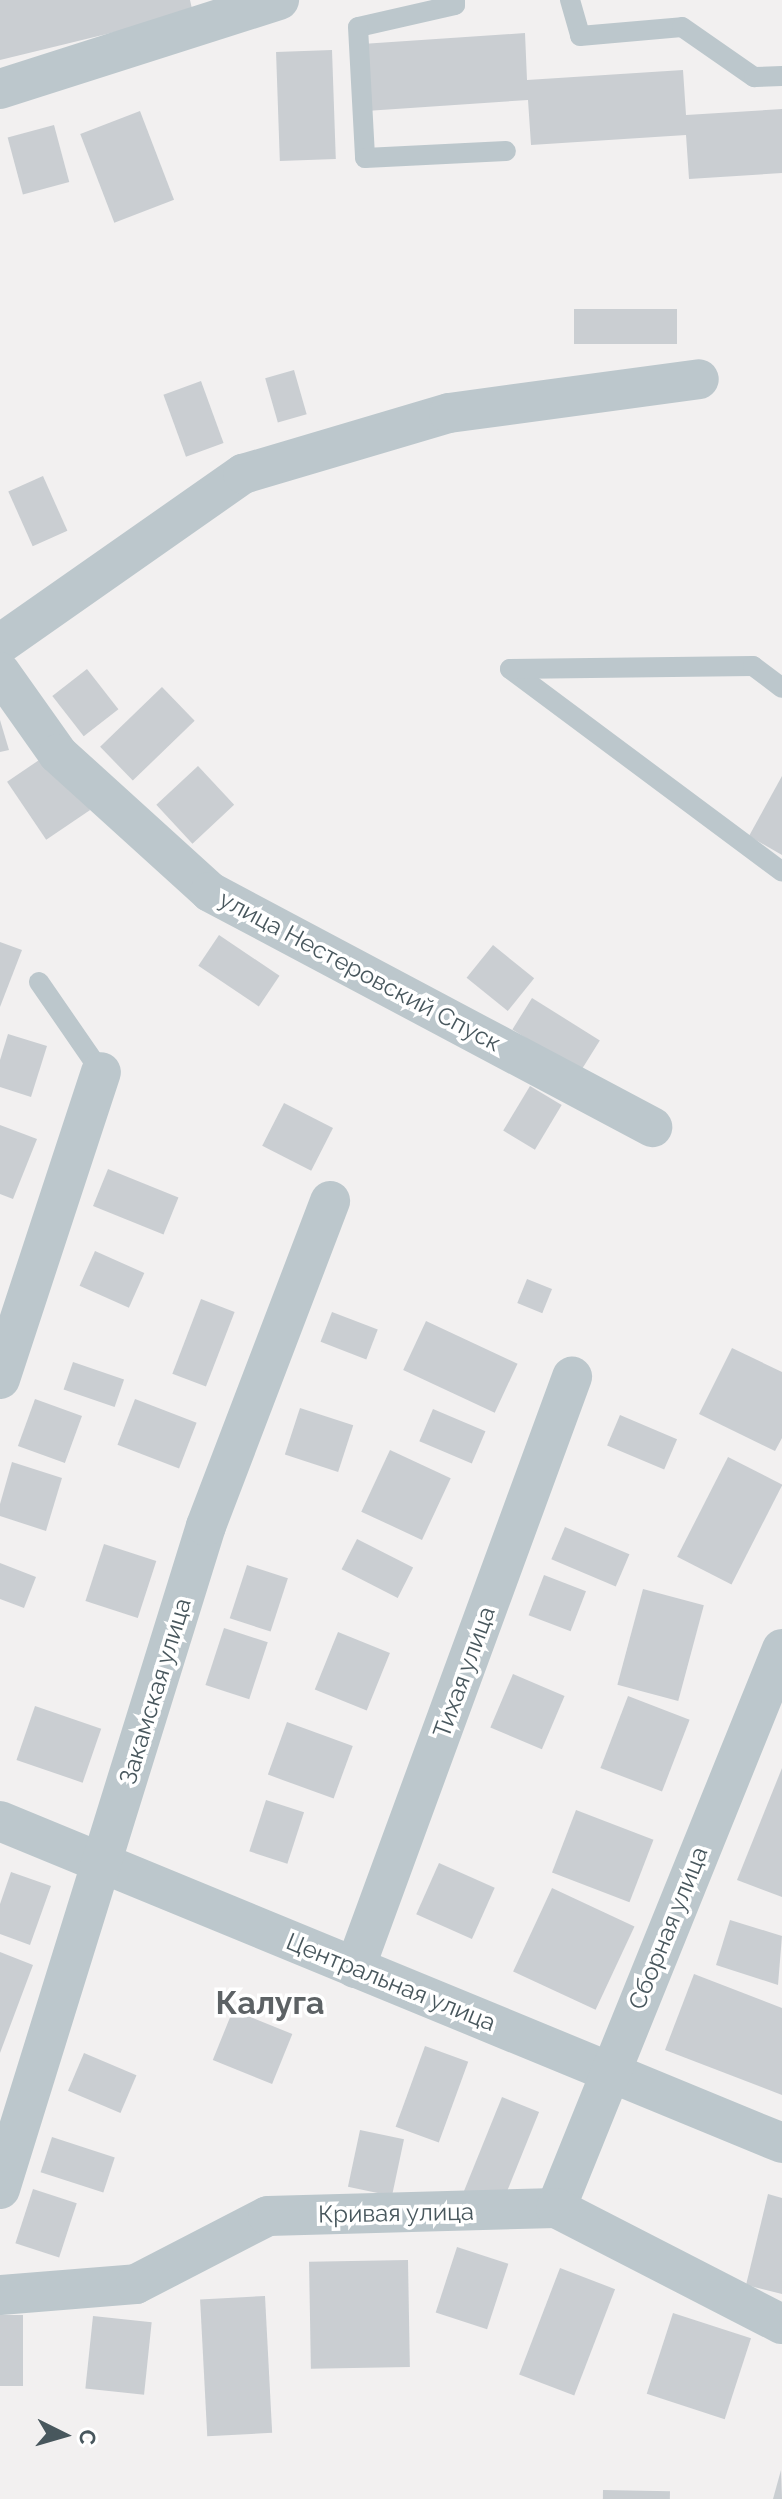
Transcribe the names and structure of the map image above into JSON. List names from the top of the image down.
{
  "streets": {
    "street": [
      "улица Нестеровский Спуск",
      "Тихая улица",
      "Закамская улица",
      "Сборная улица",
      "Центральная улица",
      "Кривая улица"
    ]
  },
  "crossings": [
    ["Тихая улица", "Центральная улица"],
    ["Закамская улица", "Центральная улица"],
    ["Сборная улица", "Центральная улица"],
    ["Сборная улица", "Кривая улица"]
  ],
  "districts": ["Калуга"],
  "north": "right"
}
